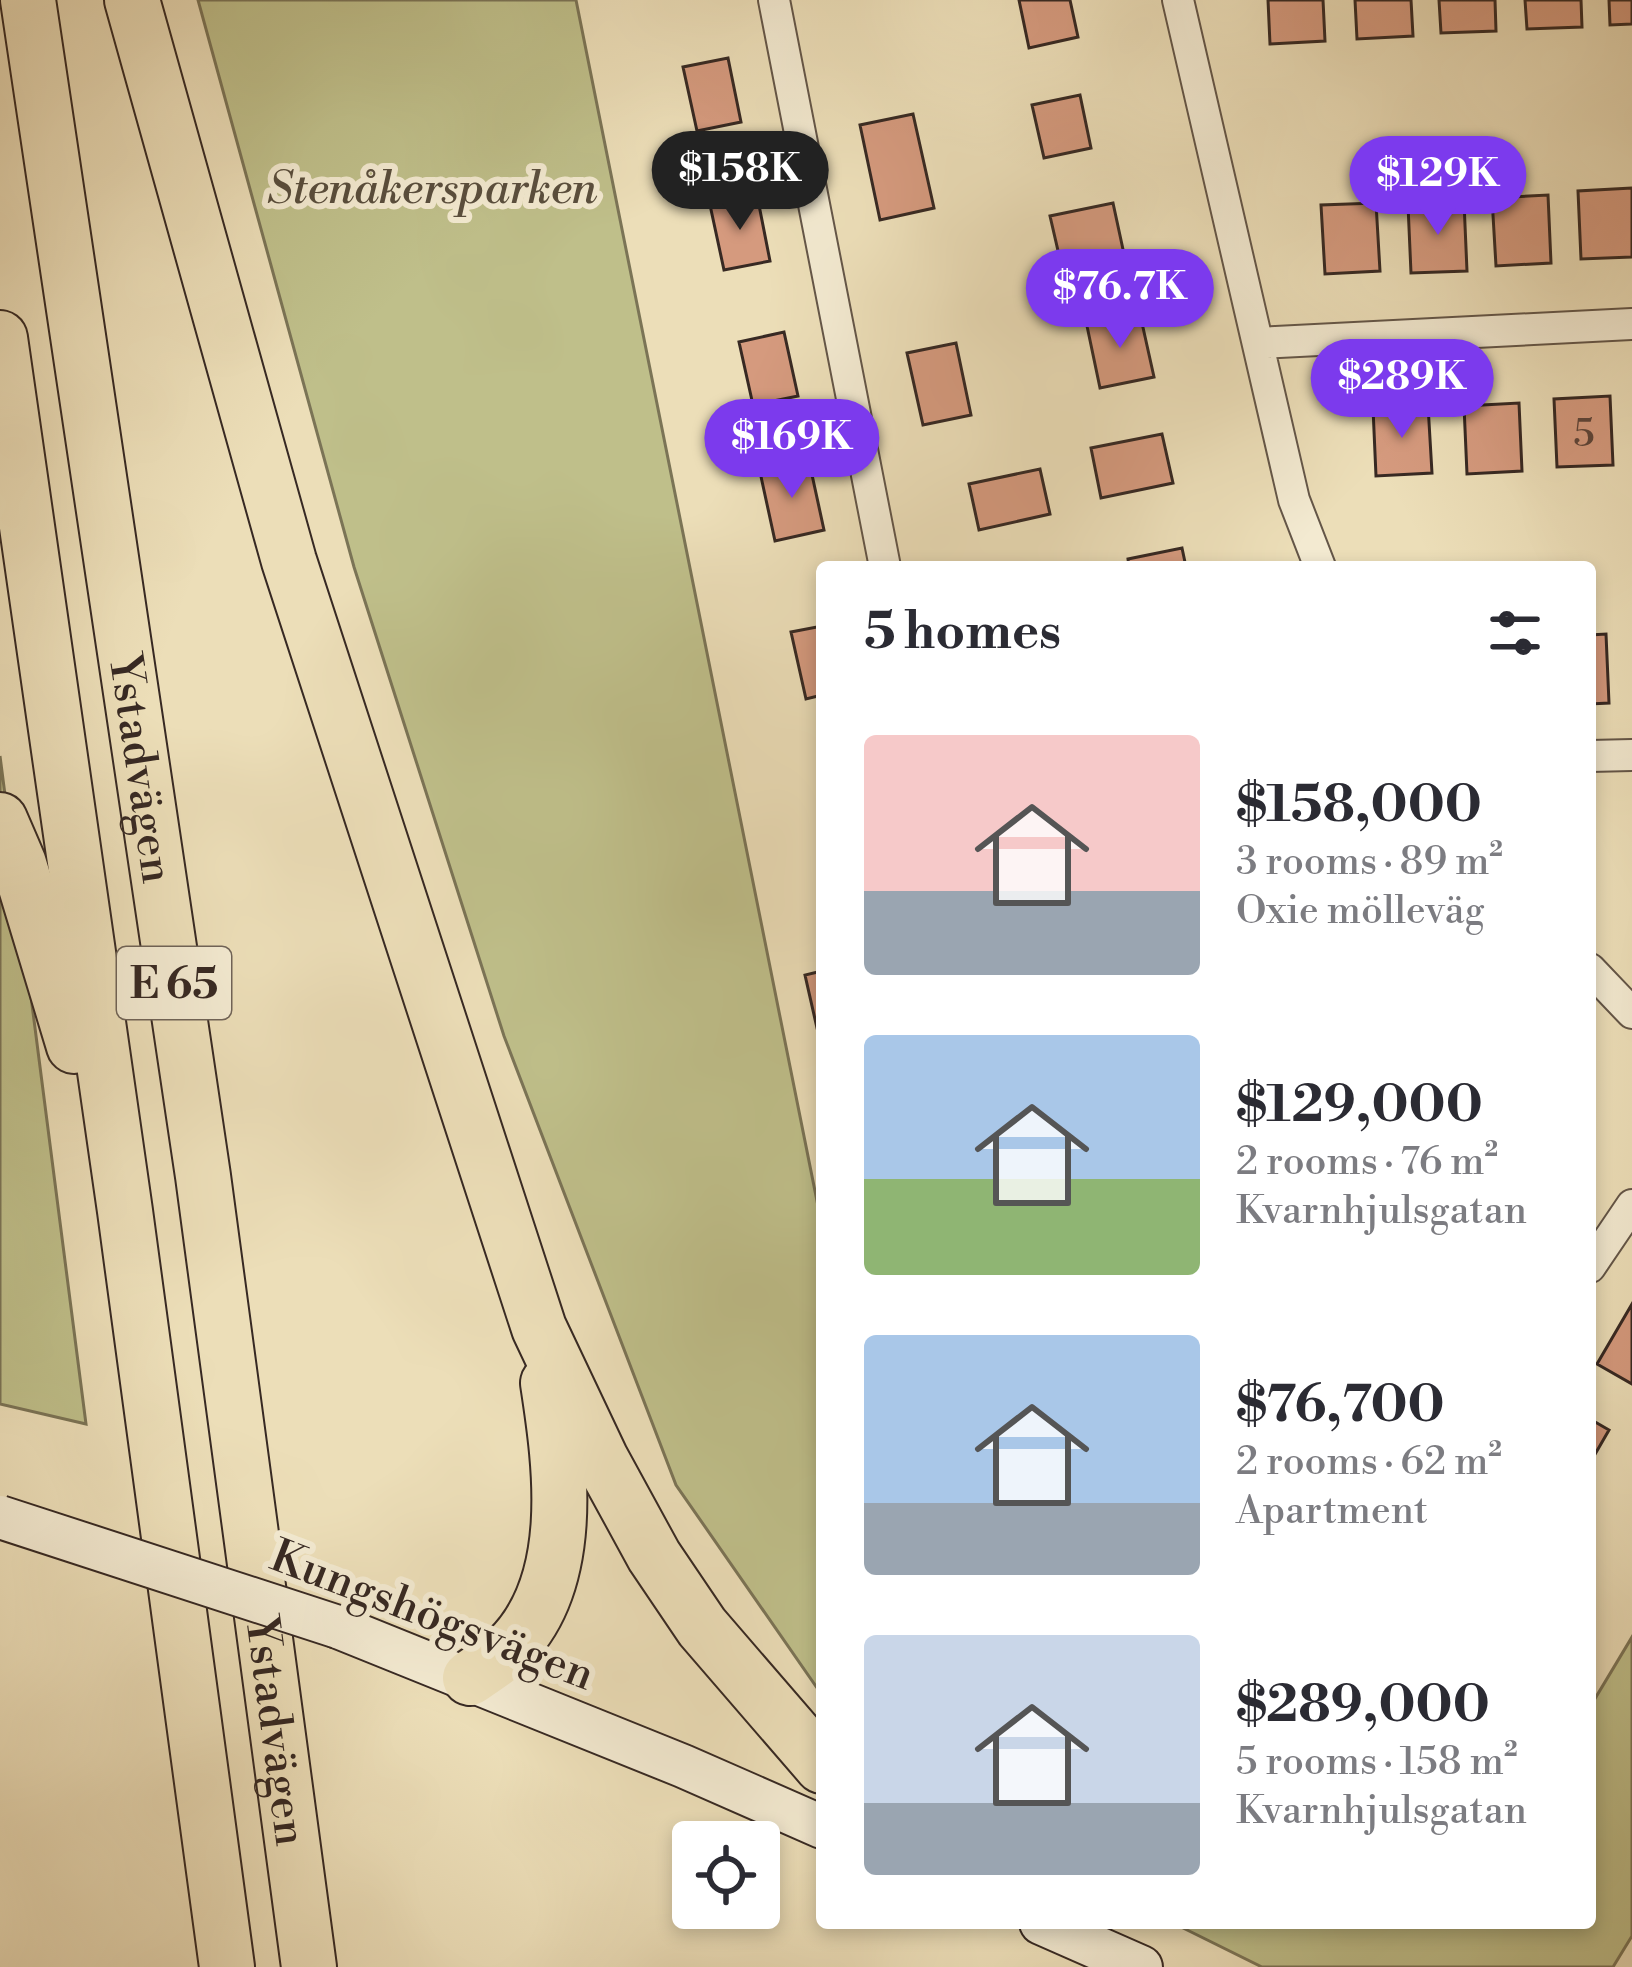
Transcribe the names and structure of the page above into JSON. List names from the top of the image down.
{
  "streets": {
    "highway": ["Ystadvägen", "E 65"],
    "street": ["Kungshögsvägen"]
  },
  "parks": ["Stenåkersparken"],
  "house_numbers": ["5"],
  "page": {
    "price": [
      "$158K",
      "$129K",
      "$76.7K",
      "$289K",
      "$169K"
    ],
    "heading": "5 homes",
    "list": [
      {
        "name": "$158,000",
        "note": "3 rooms · 89 m² · Oxie mölleväg"
      },
      {
        "name": "$129,000",
        "note": "2 rooms · 76 m² · Kvarnhjulsgatan"
      },
      {
        "name": "$76,700",
        "note": "2 rooms · 62 m² · Apartment"
      },
      {
        "name": "$289,000",
        "note": "5 rooms · 158 m² · Kvarnhjulsgatan"
      }
    ]
  }
}
